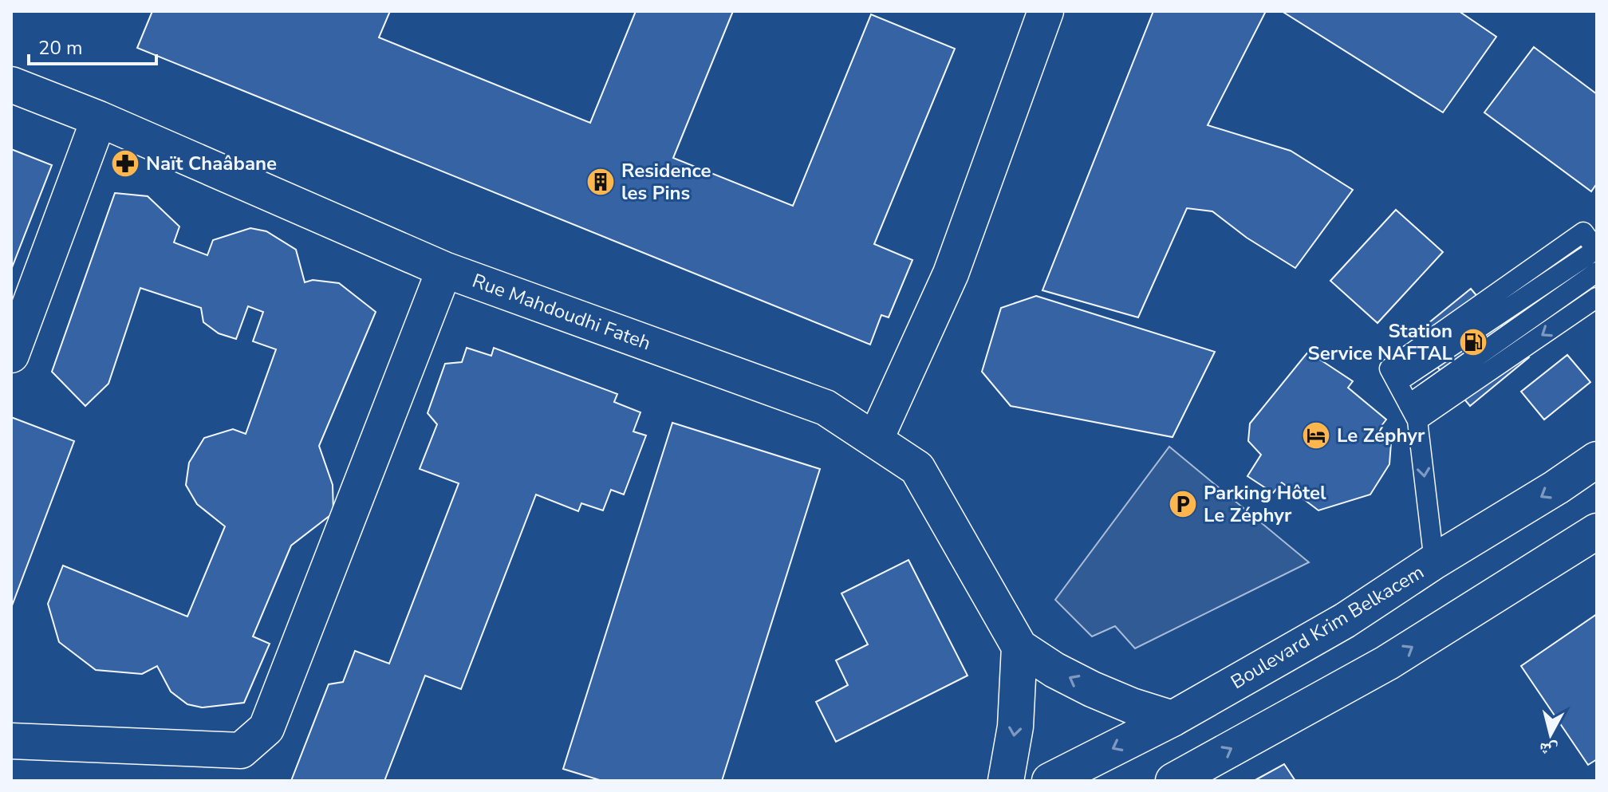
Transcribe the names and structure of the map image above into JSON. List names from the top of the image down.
{
  "streets": {
    "street": ["Rue Mahdoudhi Fateh", "Boulevard Krim Belkacem"]
  },
  "crossings": [
    ["Rue Mahdoudhi Fateh", "Boulevard Krim Belkacem"]
  ],
  "places": {
    "pharmacy": ["Naït Chaâbane"],
    "building": ["Residence les Pins"],
    "fuel station": ["Station Service NAFTAL"],
    "hotel": ["Le Zéphyr"],
    "parking": ["Parking Hôtel Le Zéphyr"]
  },
  "scale_bar": "20 m",
  "north": "bottom"
}
